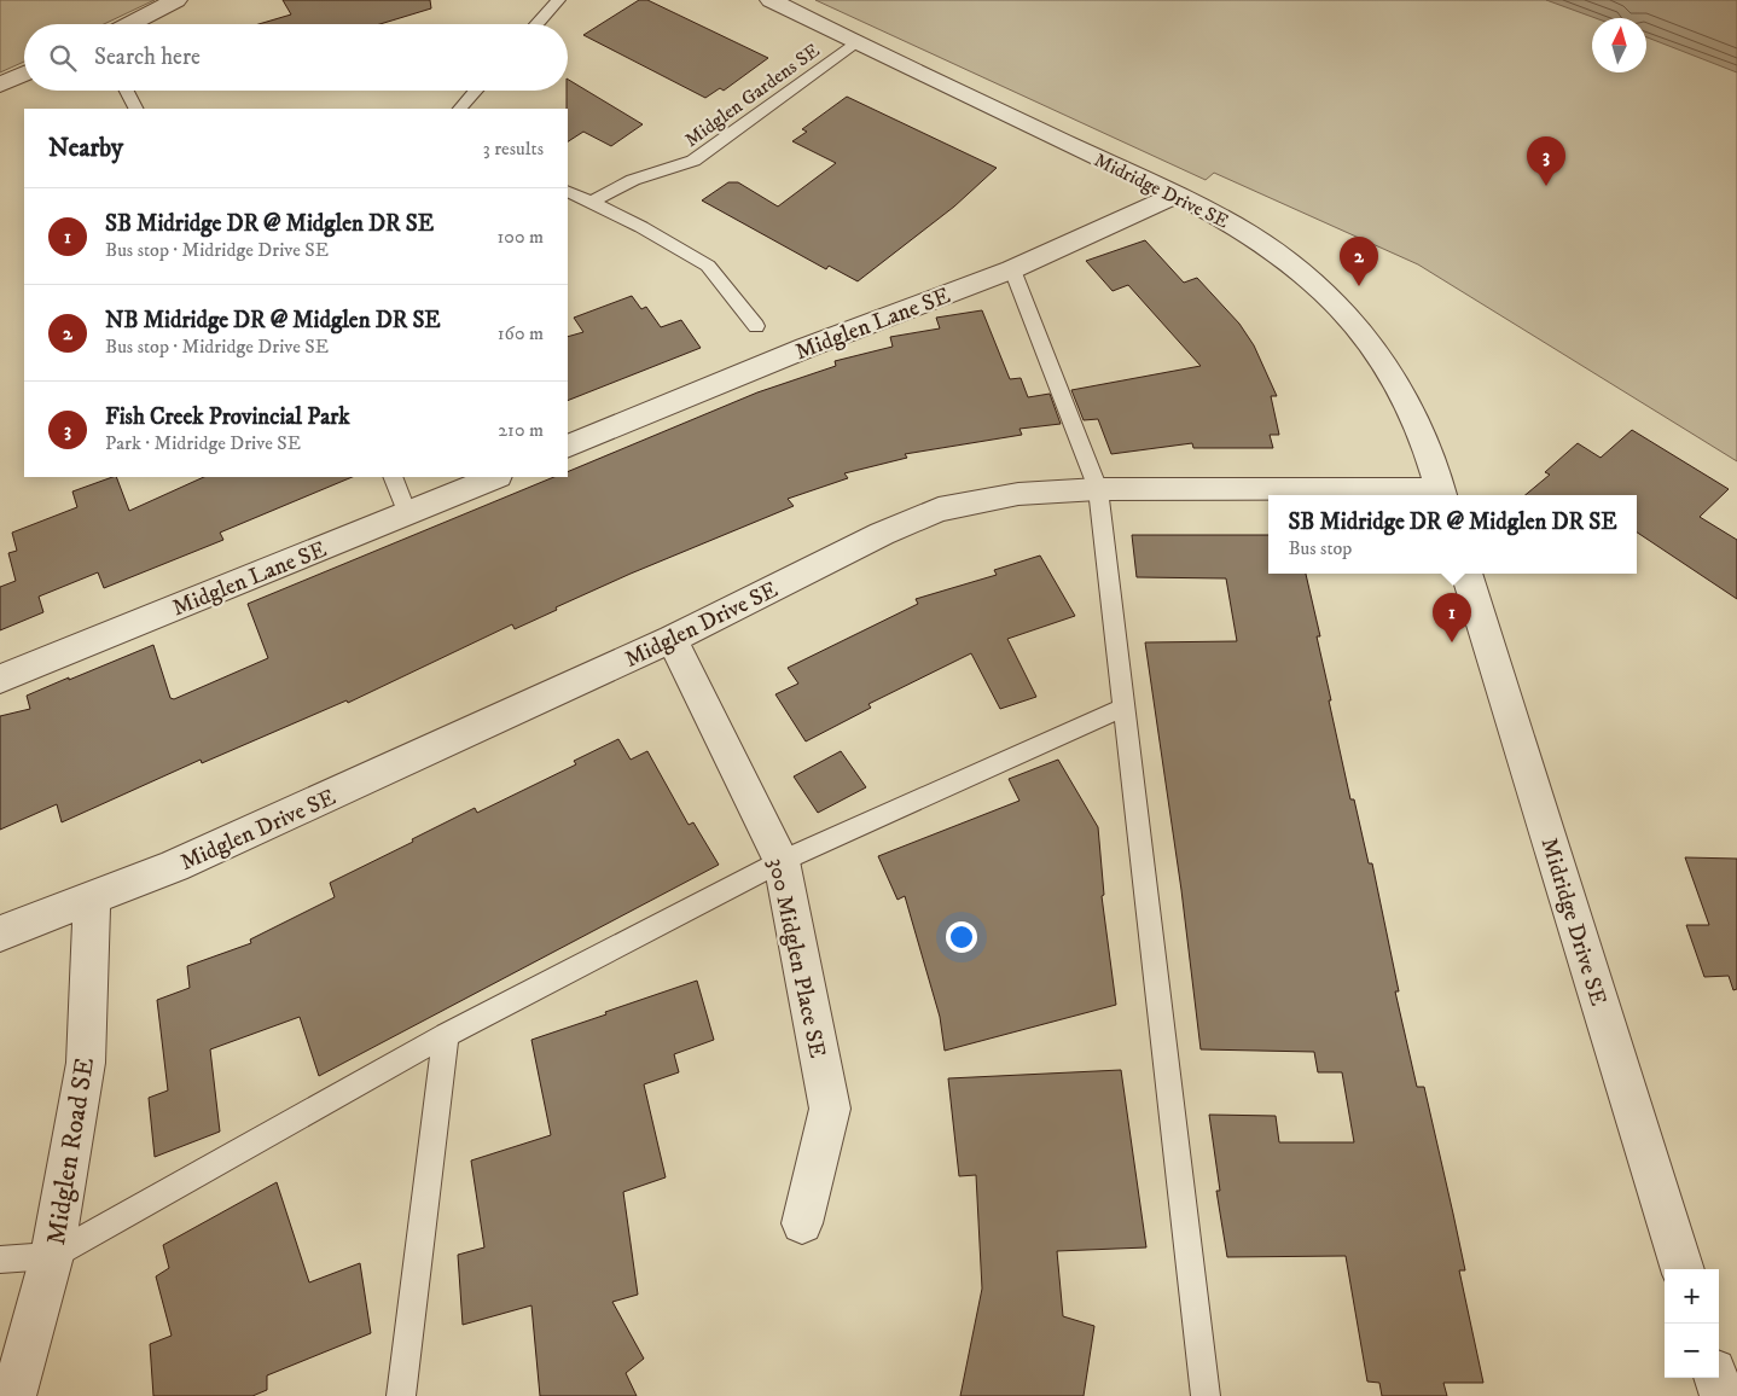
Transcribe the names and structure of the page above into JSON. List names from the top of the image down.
{
  "streets": {
    "street": [
      "Midridge Drive SE",
      "Midglen Lane SE",
      "Midglen Drive SE",
      "300 Midglen Place SE",
      "Midglen Road SE"
    ],
    "lane": ["Midglen Gardens SE"]
  },
  "crossings": [
    ["Midglen Gardens SE", "Midridge Drive SE"],
    ["Midridge Drive SE", "Midglen Lane SE"],
    ["Midridge Drive SE", "Midglen Drive SE"],
    ["Midglen Drive SE", "300 Midglen Place SE"],
    ["Midglen Drive SE", "Midglen Road SE"]
  ],
  "north": "top",
  "page": {
    "search": "Search here",
    "heading": ["Nearby", "3 results"],
    "pins": ["3", "2", "1"],
    "list": [
      {
        "mark": "1",
        "name": "SB Midridge DR @ Midglen DR SE",
        "note": "Bus stop · Midridge Drive SE",
        "value": "100 m"
      },
      {
        "mark": "2",
        "name": "NB Midridge DR @ Midglen DR SE",
        "note": "Bus stop · Midridge Drive SE",
        "value": "160 m"
      },
      {
        "mark": "3",
        "name": "Fish Creek Provincial Park",
        "note": "Park · Midridge Drive SE",
        "value": "210 m"
      }
    ],
    "popup": ["SB Midridge DR @ Midglen DR SE", "Bus stop"],
    "map_buttons": ["+", "−"]
  }
}
